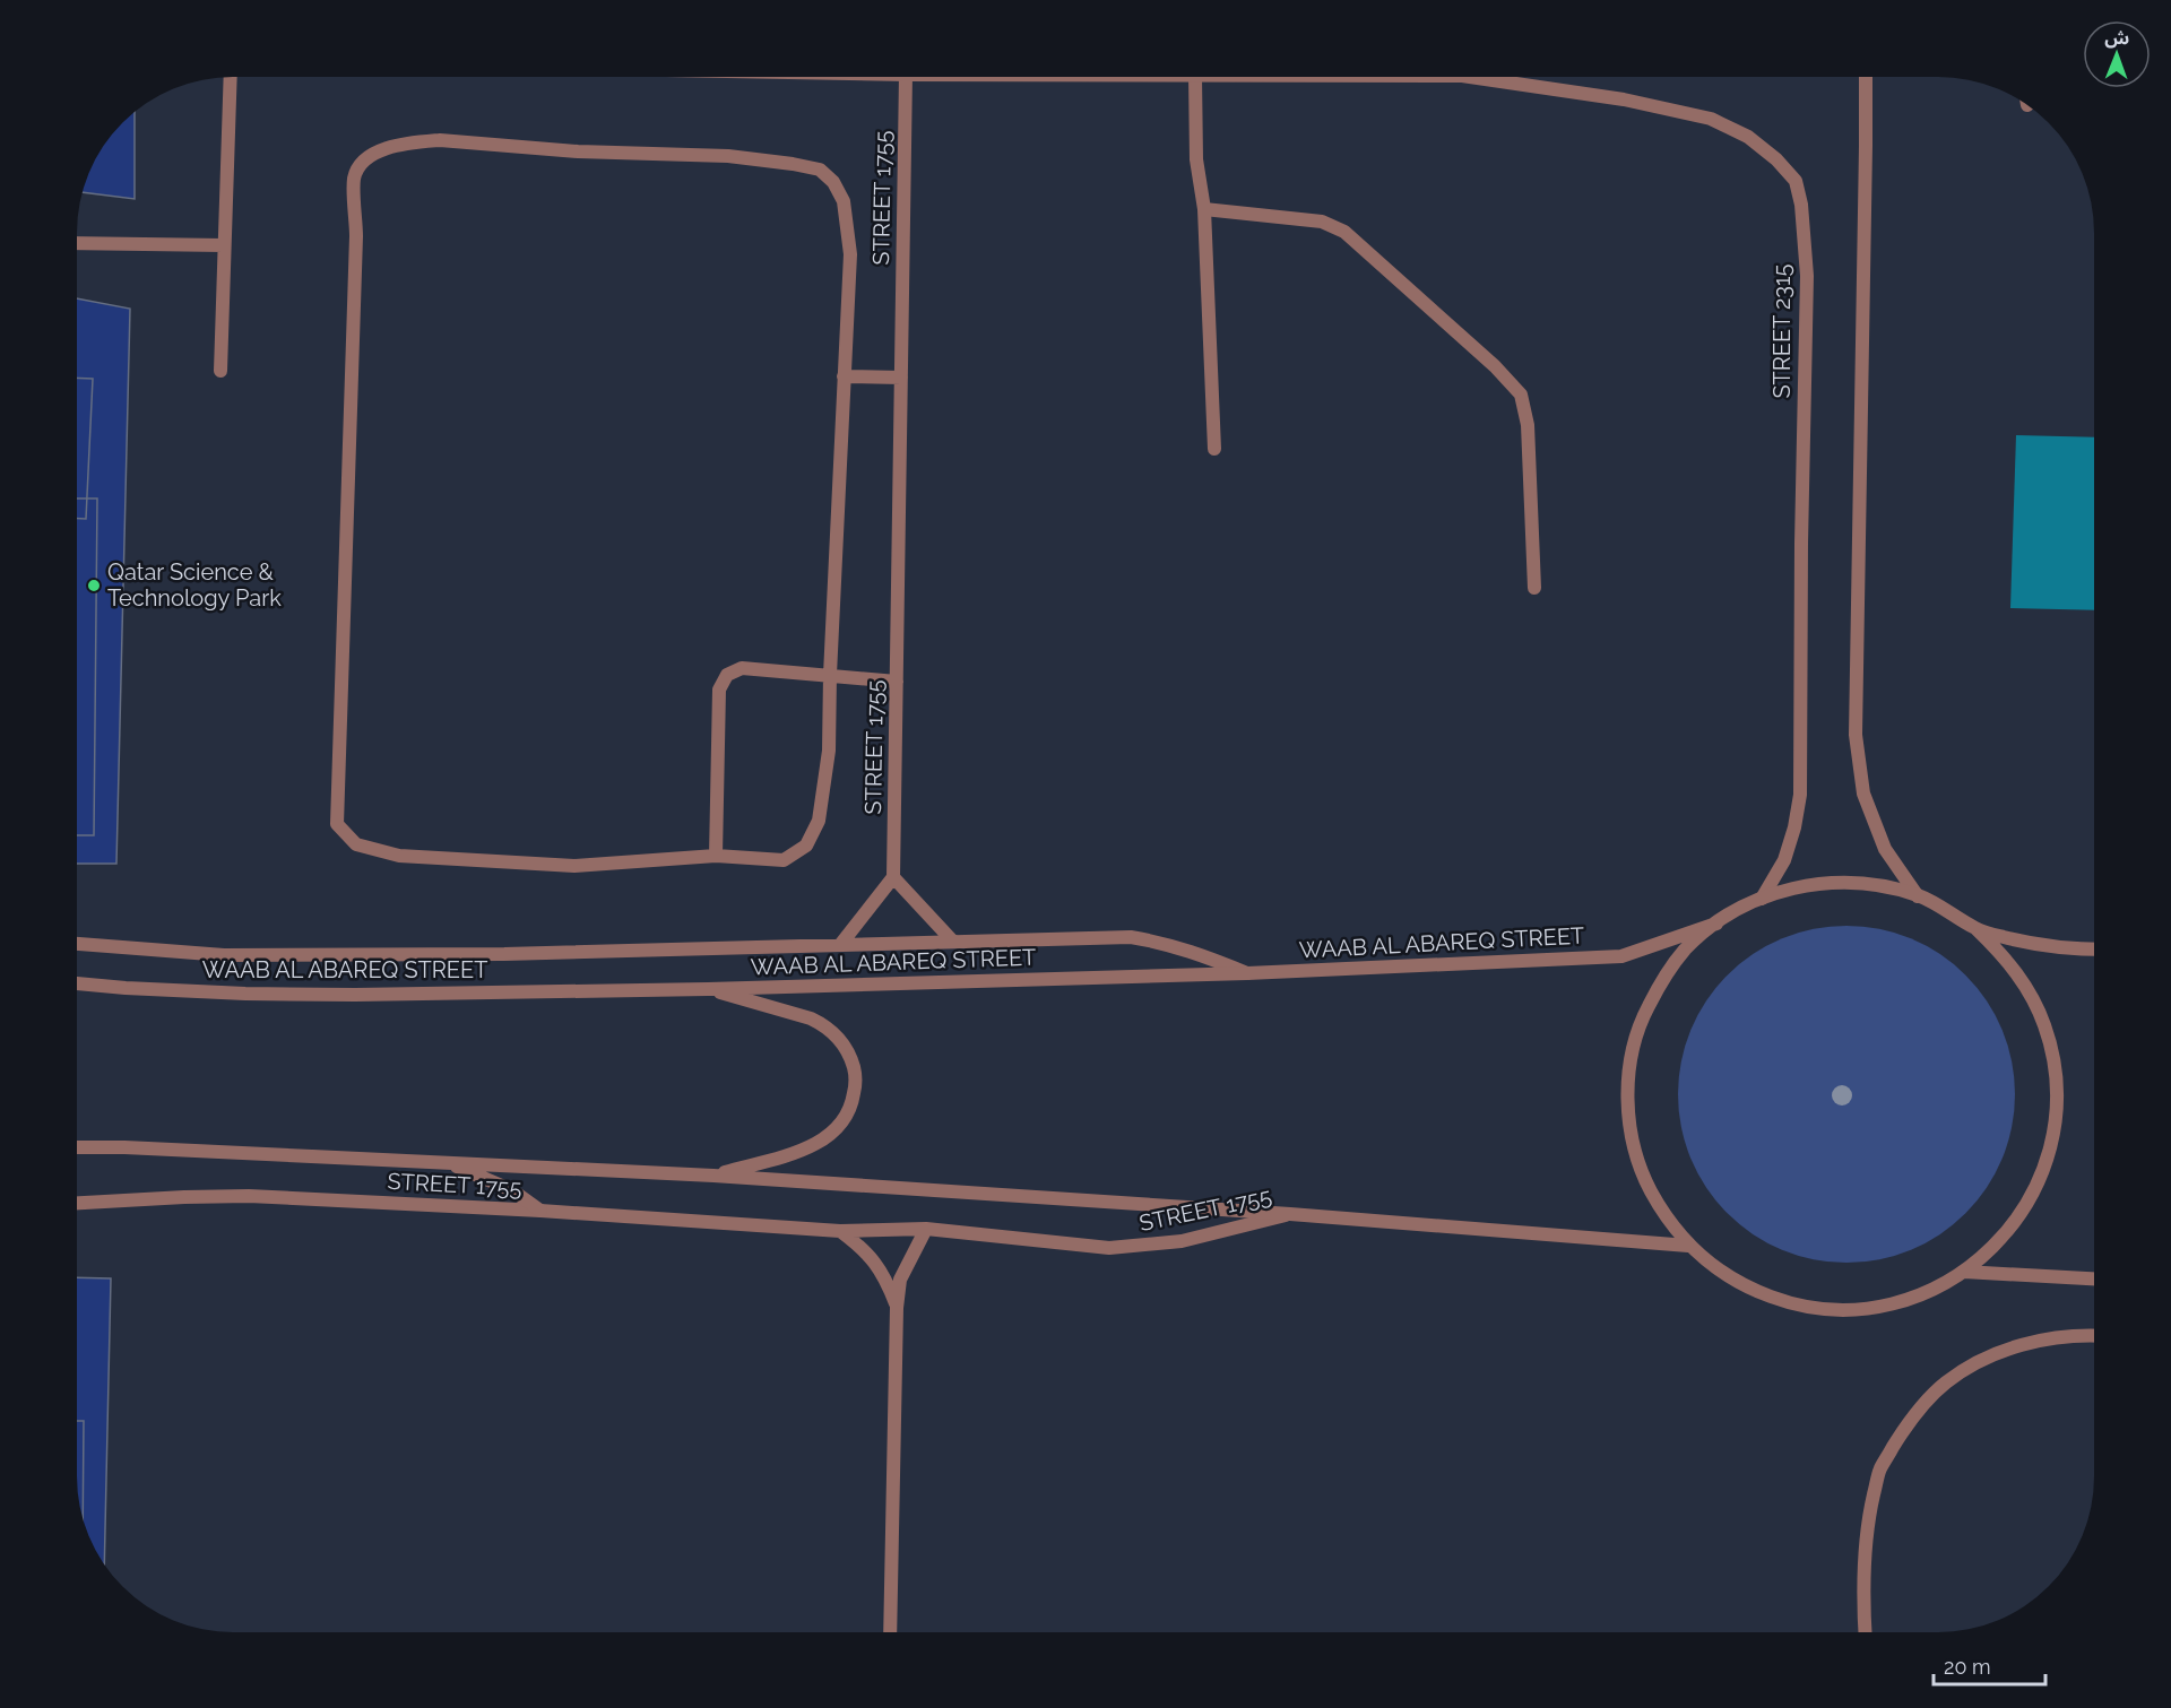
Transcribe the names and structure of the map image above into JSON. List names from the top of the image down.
{
  "streets": {
    "street": ["STREET 1755", "STREET 2315", "WAAB AL ABAREQ STREET"]
  },
  "places": ["Qatar Science & Technology Park"],
  "scale_bar": "20 m",
  "north": "top"
}
